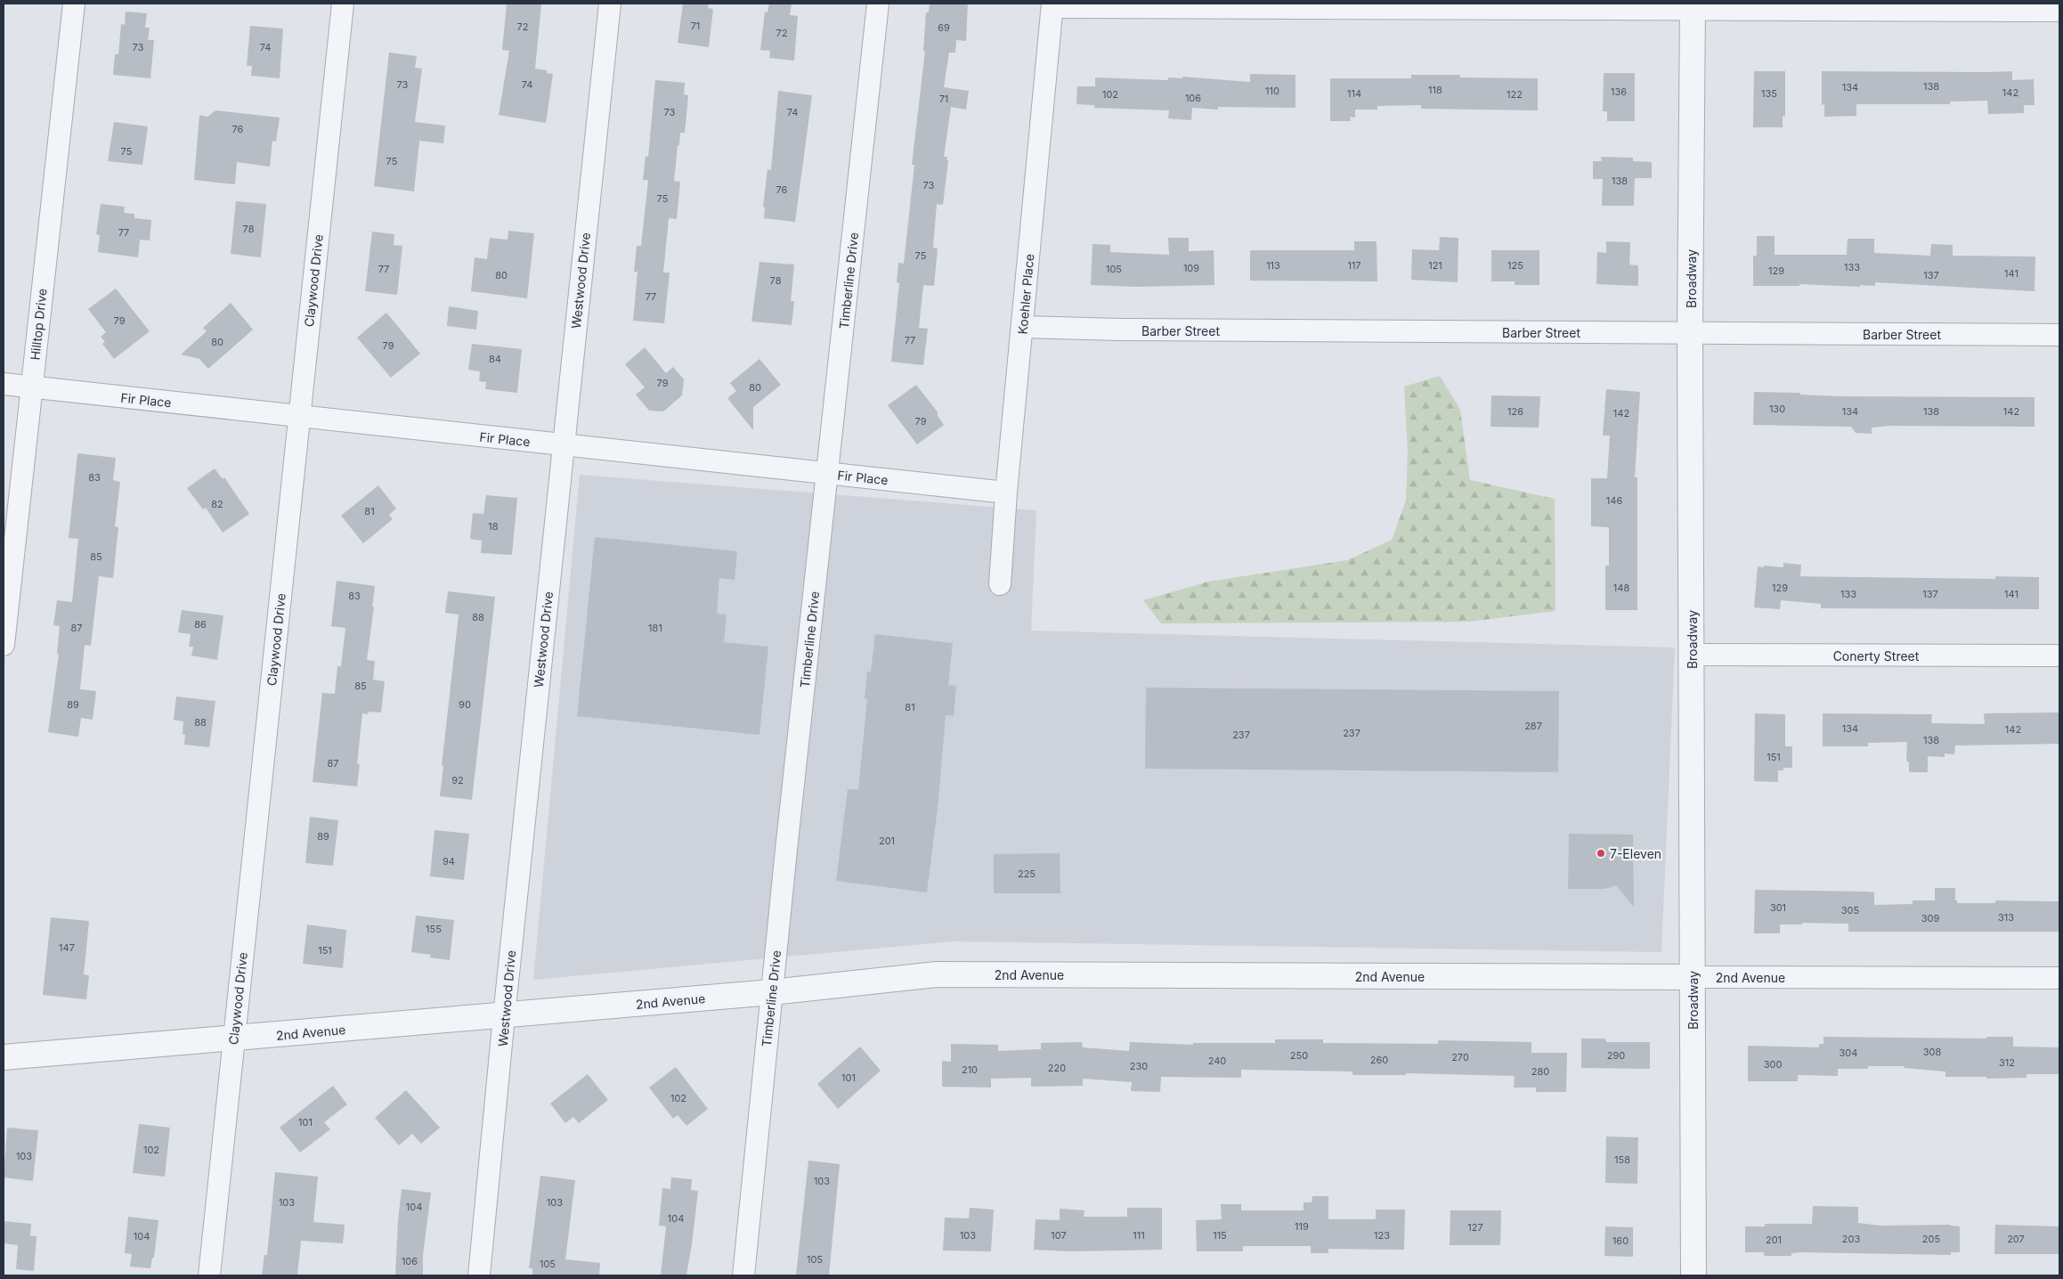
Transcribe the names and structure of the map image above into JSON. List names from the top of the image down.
{
  "streets": {
    "street": [
      "Broadway",
      "Claywood Drive",
      "Westwood Drive",
      "Timberline Drive",
      "Koehler Place",
      "Hilltop Drive",
      "Barber Street",
      "Fir Place",
      "Conerty Street",
      "2nd Avenue"
    ]
  },
  "crossings": [
    ["Broadway", "Barber Street"],
    ["Broadway", "Conerty Street"],
    ["Broadway", "2nd Avenue"],
    ["Claywood Drive", "Fir Place"],
    ["Claywood Drive", "2nd Avenue"],
    ["Westwood Drive", "Fir Place"],
    ["Westwood Drive", "2nd Avenue"],
    ["Timberline Drive", "Fir Place"],
    ["Timberline Drive", "2nd Avenue"],
    ["Koehler Place", "Barber Street"],
    ["Koehler Place", "Fir Place"],
    ["Hilltop Drive", "Fir Place"]
  ],
  "places": ["7-Eleven"],
  "house_numbers": [
    "71",
    "72",
    "69",
    "72",
    "73",
    "74",
    "73",
    "74",
    "138",
    "134",
    "118",
    "110",
    "136",
    "142",
    "114",
    "135",
    "102",
    "122",
    "106",
    "71",
    "73",
    "74",
    "76",
    "75",
    "75",
    "138",
    "73",
    "76",
    "75",
    "78",
    "77",
    "75",
    "113",
    "117",
    "121",
    "125",
    "133",
    "109",
    "77",
    "105",
    "129",
    "141",
    "80",
    "137",
    "78",
    "77",
    "79",
    "77",
    "80",
    "79",
    "84",
    "79",
    "80",
    "130",
    "126",
    "134",
    "138",
    "142",
    "142",
    "79",
    "83",
    "146",
    "82",
    "81",
    "18",
    "85",
    "148",
    "129",
    "133",
    "137",
    "141",
    "83",
    "88",
    "86",
    "87",
    "181",
    "85",
    "89",
    "90",
    "81",
    "88",
    "287",
    "134",
    "142",
    "237",
    "237",
    "138",
    "151",
    "87",
    "92",
    "89",
    "201",
    "94",
    "225",
    "301",
    "305",
    "313",
    "309",
    "155",
    "147",
    "151",
    "308",
    "304",
    "250",
    "290",
    "270",
    "260",
    "240",
    "312",
    "300",
    "230",
    "220",
    "210",
    "280",
    "101",
    "102",
    "101",
    "102",
    "103",
    "158",
    "103",
    "103",
    "103",
    "104",
    "104",
    "119",
    "127",
    "103",
    "107",
    "111",
    "115",
    "123",
    "104",
    "203",
    "205",
    "207",
    "201",
    "160",
    "105",
    "106",
    "105"
  ]
}
